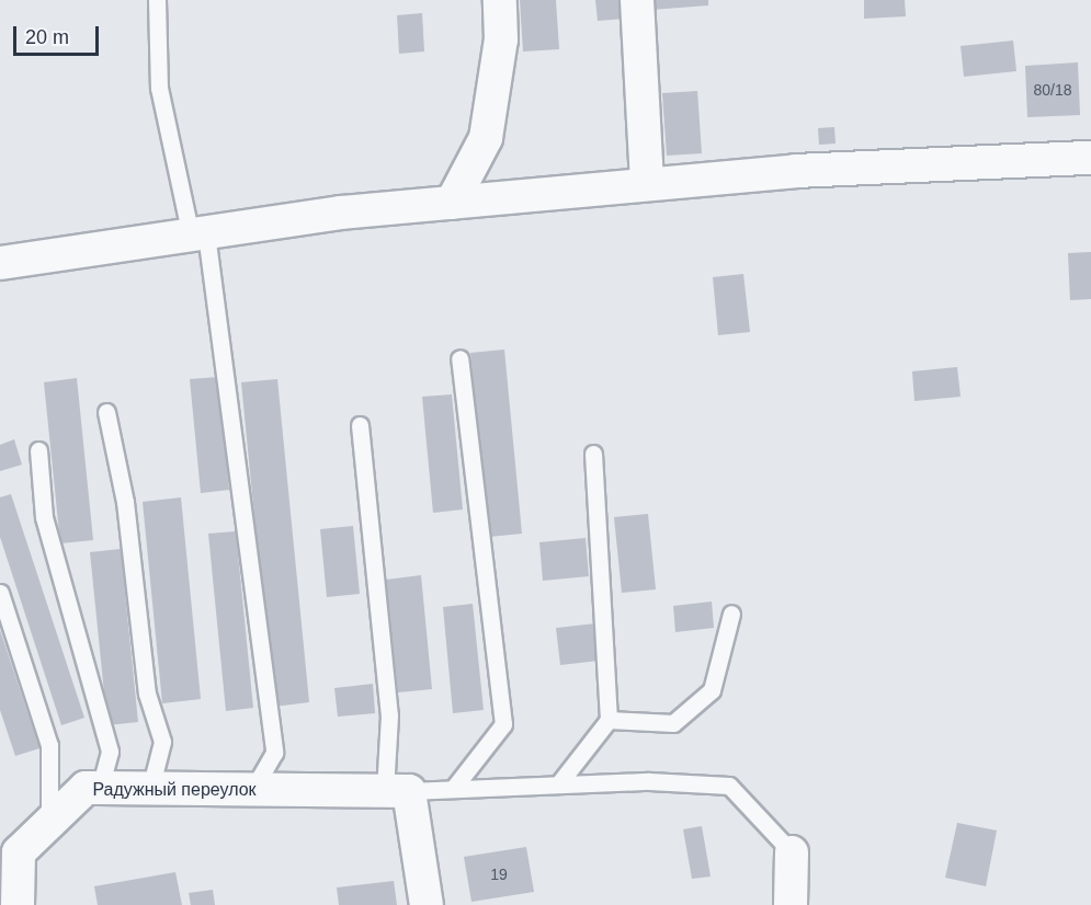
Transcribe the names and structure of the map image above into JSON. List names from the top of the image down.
{
  "streets": {
    "street": ["Радужный переулок"]
  },
  "house_numbers": ["80/18", "19"],
  "scale_bar": "20 m"
}
